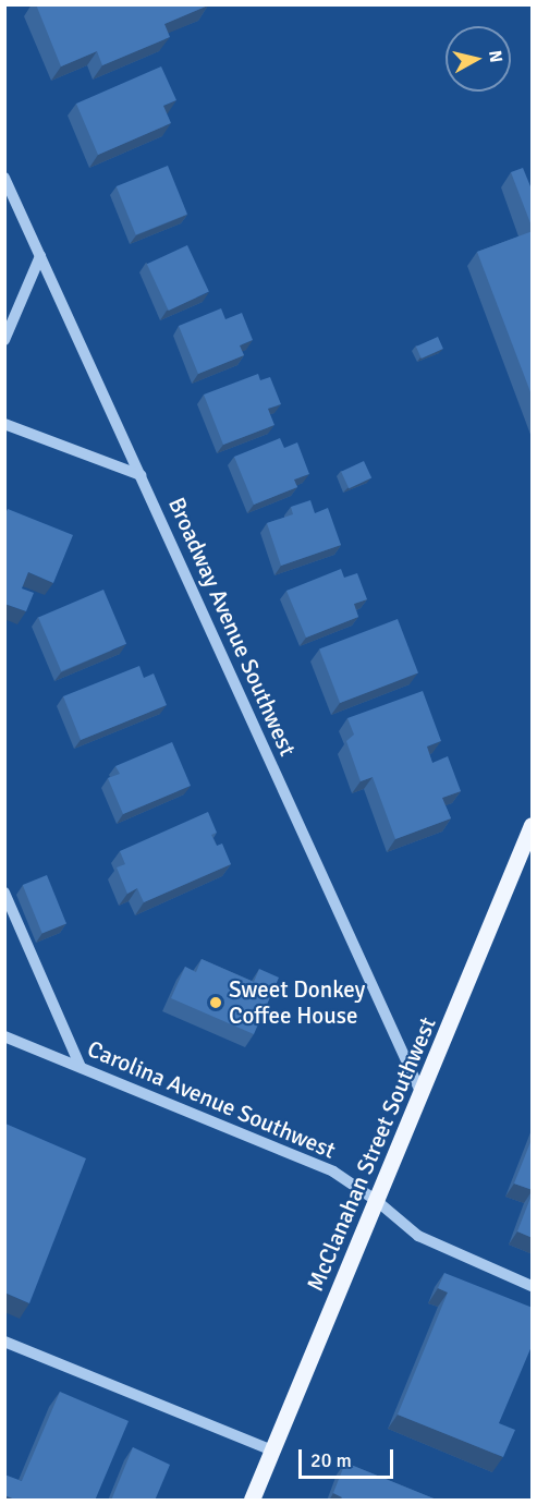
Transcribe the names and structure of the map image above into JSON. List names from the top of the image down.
{
  "streets": {
    "main road": ["McClanahan Street Southwest"],
    "street": ["Broadway Avenue Southwest", "Carolina Avenue Southwest"]
  },
  "crossings": [
    ["Broadway Avenue Southwest", "McClanahan Street Southwest"],
    ["Carolina Avenue Southwest", "McClanahan Street Southwest"]
  ],
  "places": ["Sweet Donkey Coffee House"],
  "scale_bar": "20 m",
  "north": "right"
}
